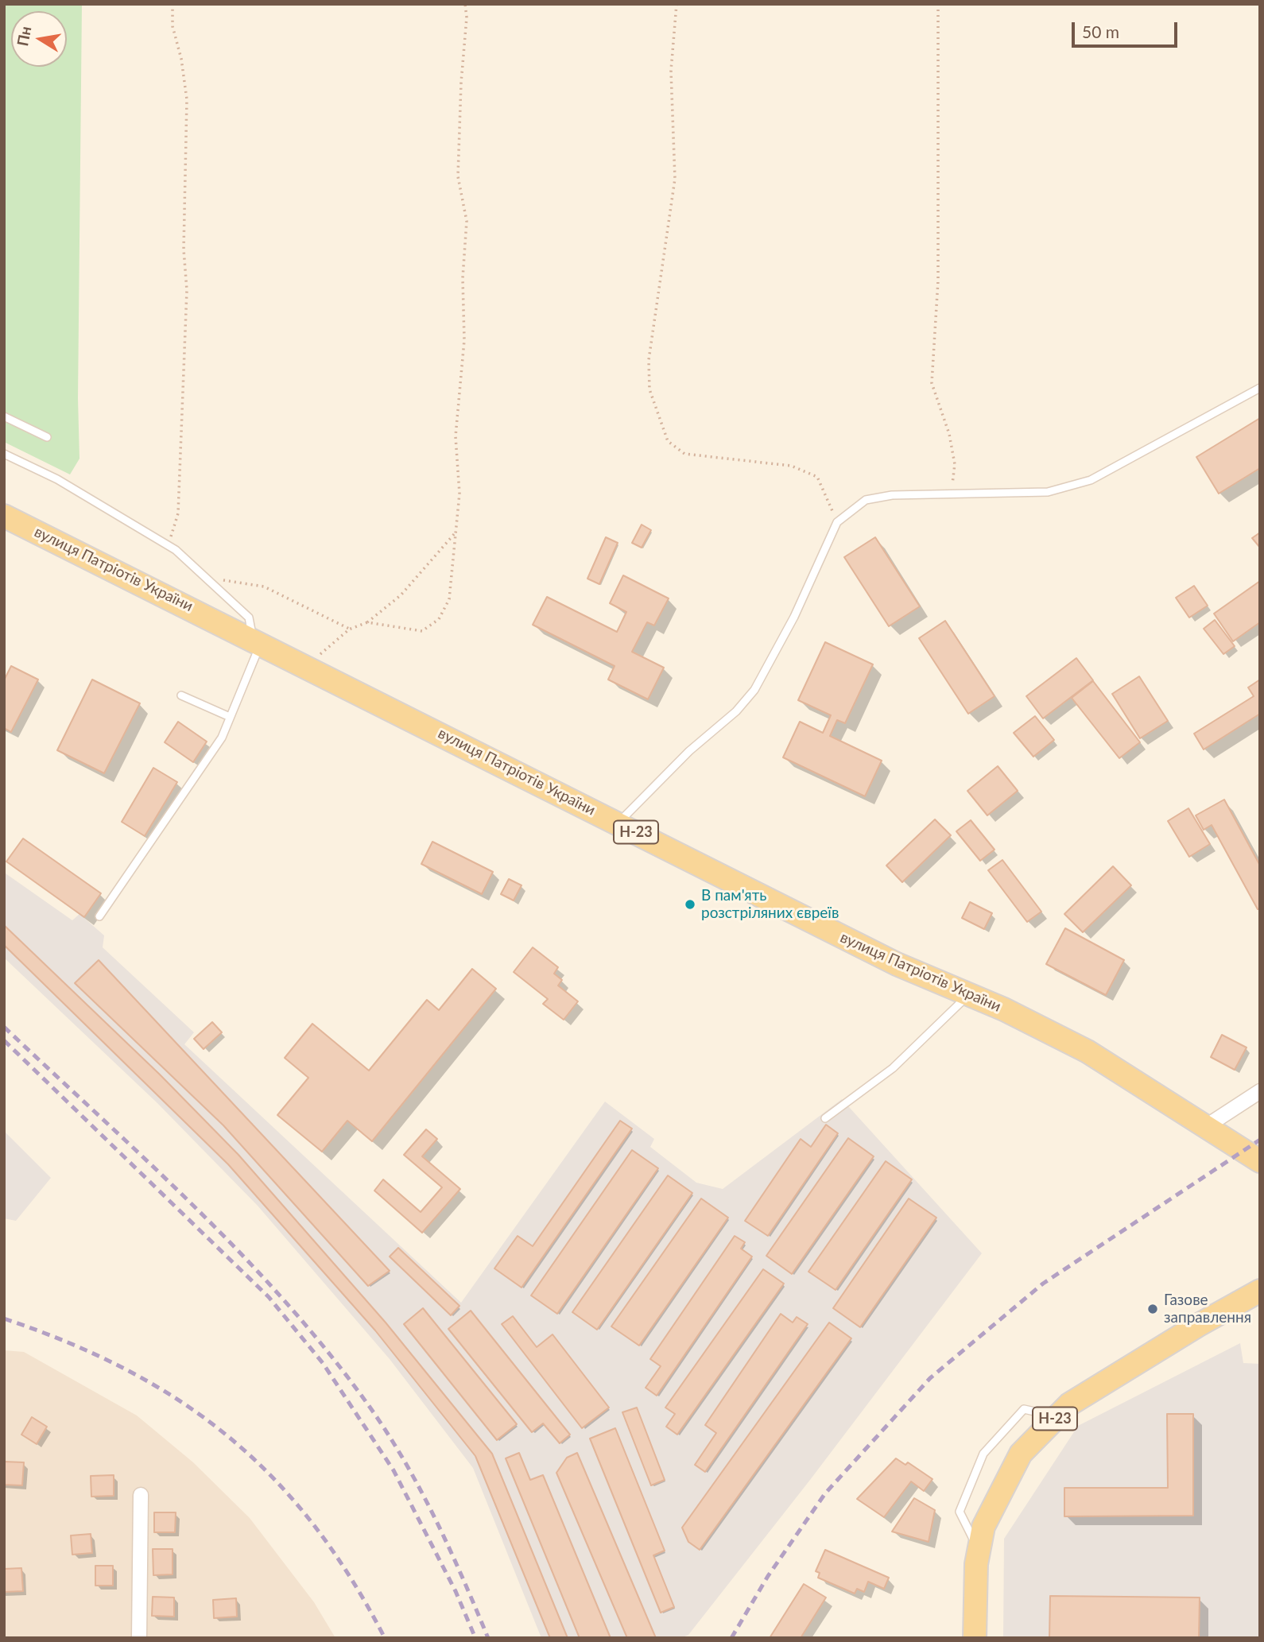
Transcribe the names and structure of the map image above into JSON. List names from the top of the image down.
{
  "streets": {
    "main road": ["вулиця Патріотів України", "Н-23"]
  },
  "places": ["В пам'ять розстріляних євреїв", "Газове заправлення"],
  "scale_bar": "50 m",
  "north": "left"
}
